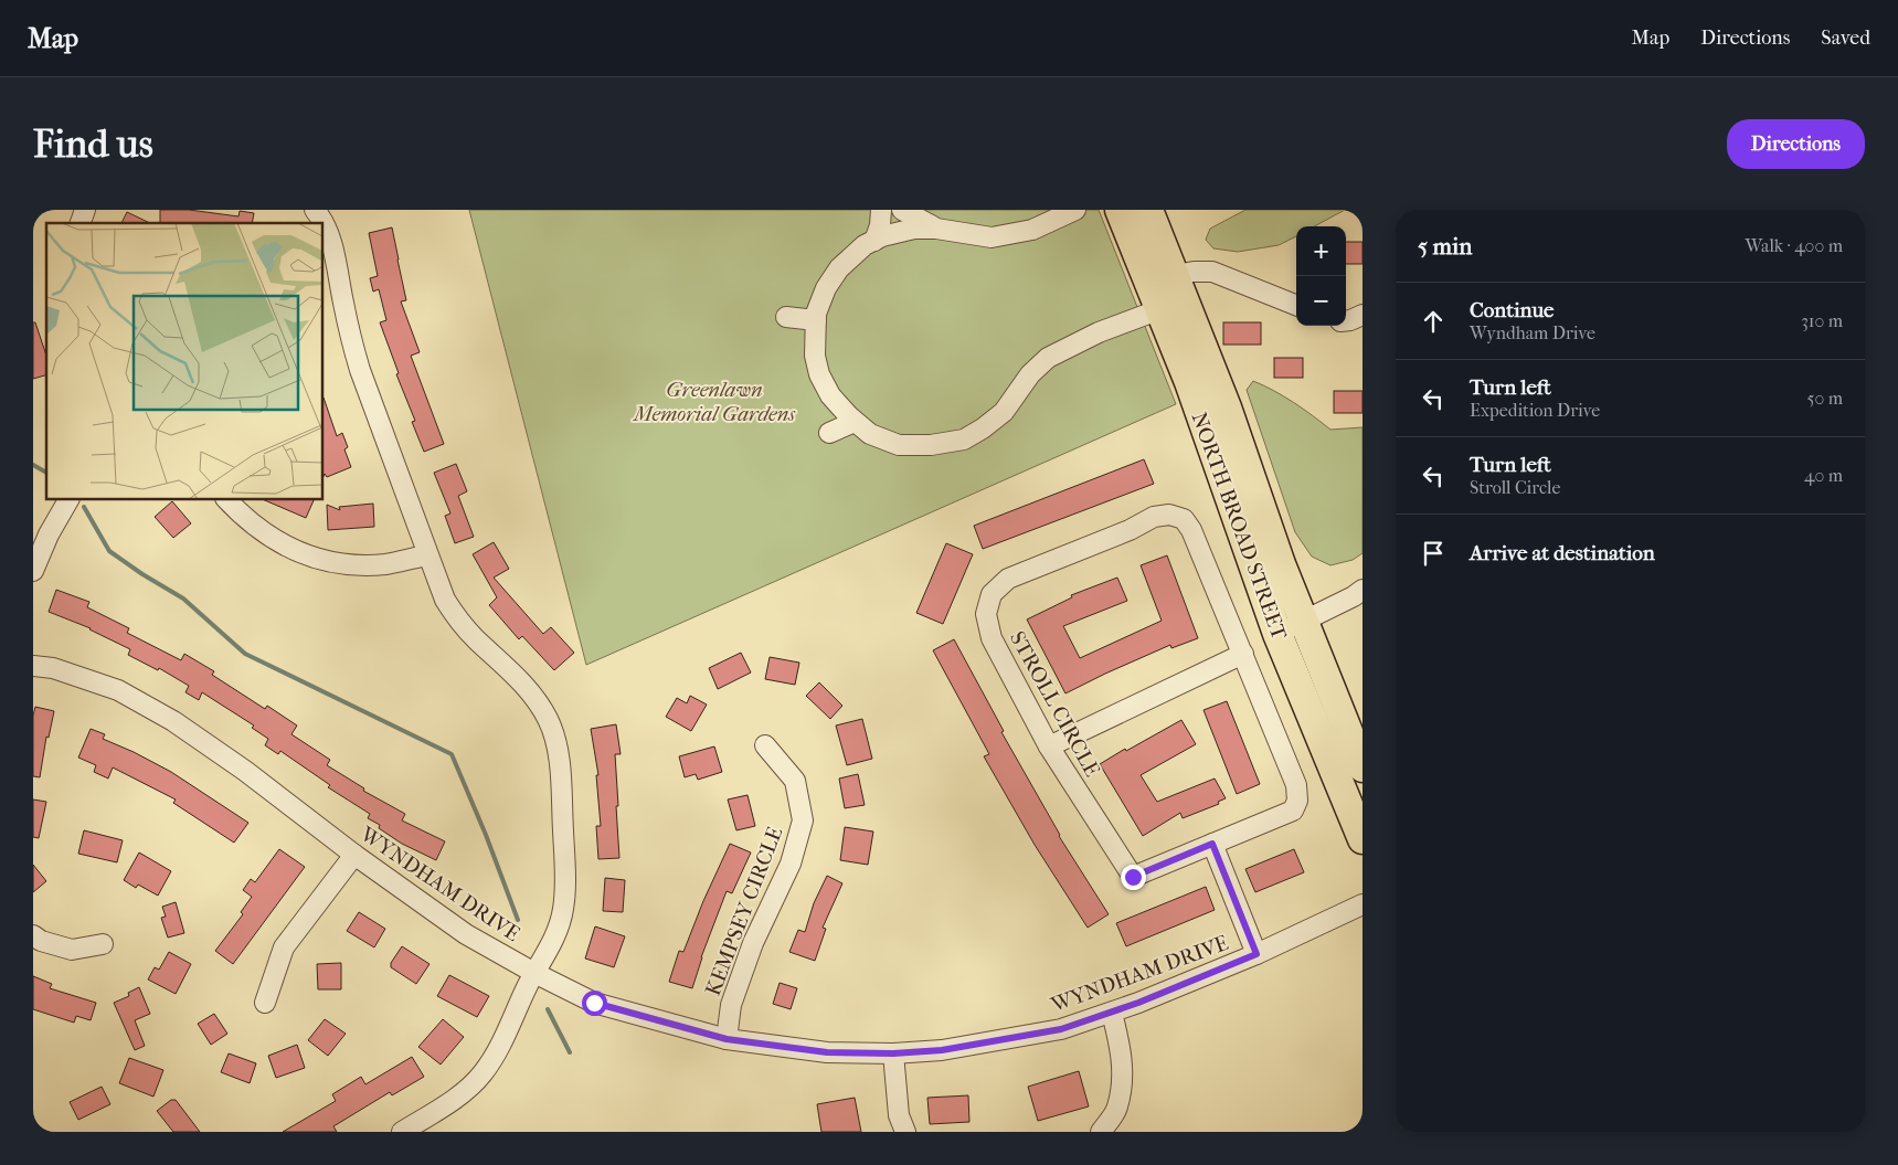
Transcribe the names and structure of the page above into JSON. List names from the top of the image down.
{
  "streets": {
    "highway": ["NORTH BROAD STREET"],
    "street": ["STROLL CIRCLE", "WYNDHAM DRIVE", "KEMPSEY CIRCLE"]
  },
  "crossings": [
    ["WYNDHAM DRIVE", "KEMPSEY CIRCLE"]
  ],
  "parks": ["Greenlawn Memorial Gardens"],
  "page": {
    "header": "Map",
    "nav": ["Map", "Directions", "Saved"],
    "buttons": "Directions",
    "title": "Find us",
    "heading": ["5 min", "Walk · 400 m"],
    "map_buttons": ["+", "−"],
    "list": [
      ["Continue", "Wyndham Drive", "310 m"],
      ["Turn left", "Expedition Drive", "50 m"],
      ["Turn left", "Stroll Circle", "40 m"],
      "Arrive at destination"
    ]
  }
}
